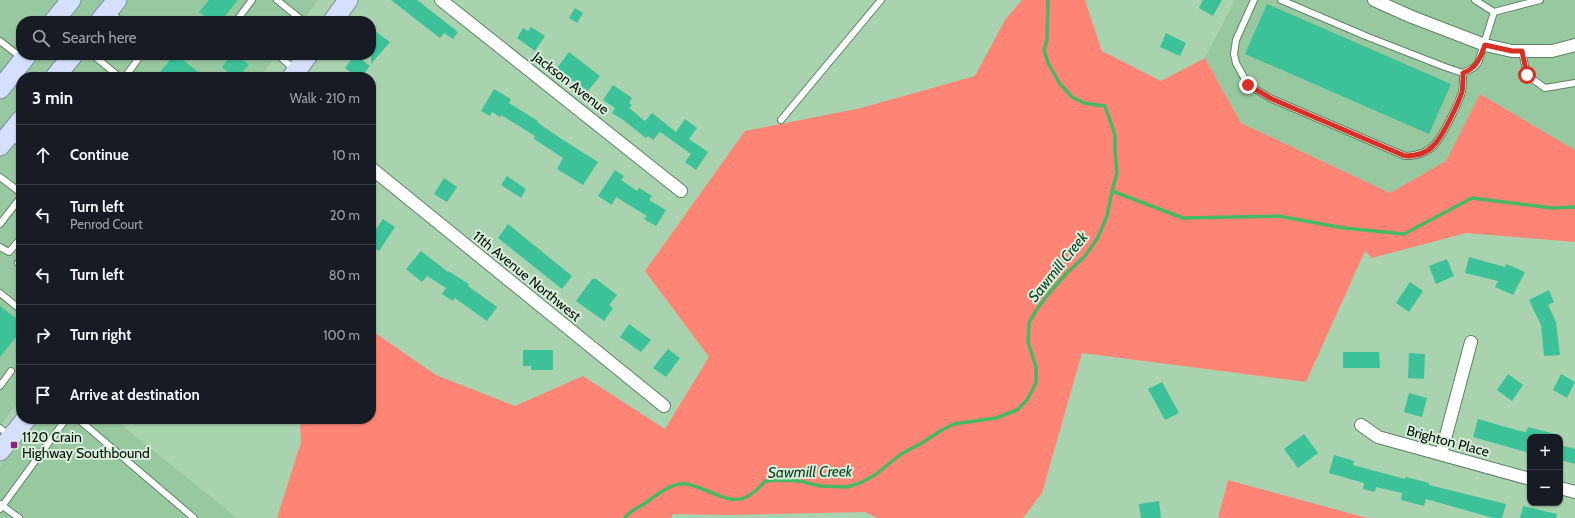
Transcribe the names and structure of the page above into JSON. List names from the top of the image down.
{
  "streets": {
    "street": ["Jackson Avenue", "11th Avenue Northwest", "Brighton Place"]
  },
  "water": ["Sawmill Creek"],
  "places": {
    "transit": ["1120 Crain Highway Southbound"]
  },
  "page": {
    "search": "Search here",
    "heading": ["3 min", "Walk · 210 m"],
    "list": [
      ["Continue", "10 m"],
      ["Turn left", "Penrod Court", "20 m"],
      ["Turn left", "80 m"],
      ["Turn right", "100 m"],
      "Arrive at destination"
    ],
    "map_buttons": ["+", "−"]
  }
}
